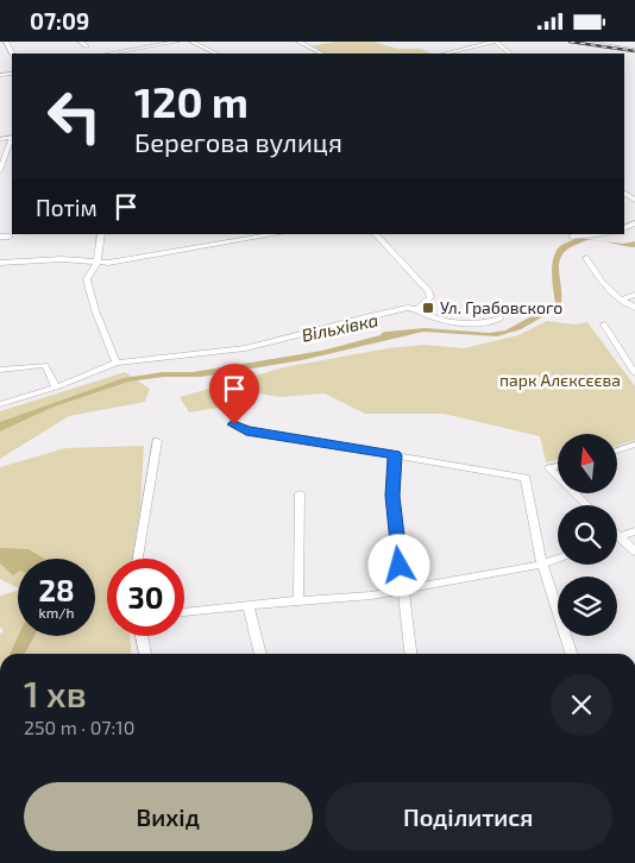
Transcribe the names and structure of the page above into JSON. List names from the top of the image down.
{
  "water": ["Вільхівка"],
  "parks": ["парк Алєксєєва"],
  "places": {
    "transit": ["Ул. Грабовского"]
  },
  "north": "top",
  "page": {
    "status": "07:09",
    "turn": ["120 m", "Берегова вулиця"],
    "then": "Потім",
    "speed": "28 km/h",
    "limit": "30",
    "heading": ["1 хв", "250 m · 07:10"],
    "buttons": ["Вихід", "Поділитися"]
  }
}
